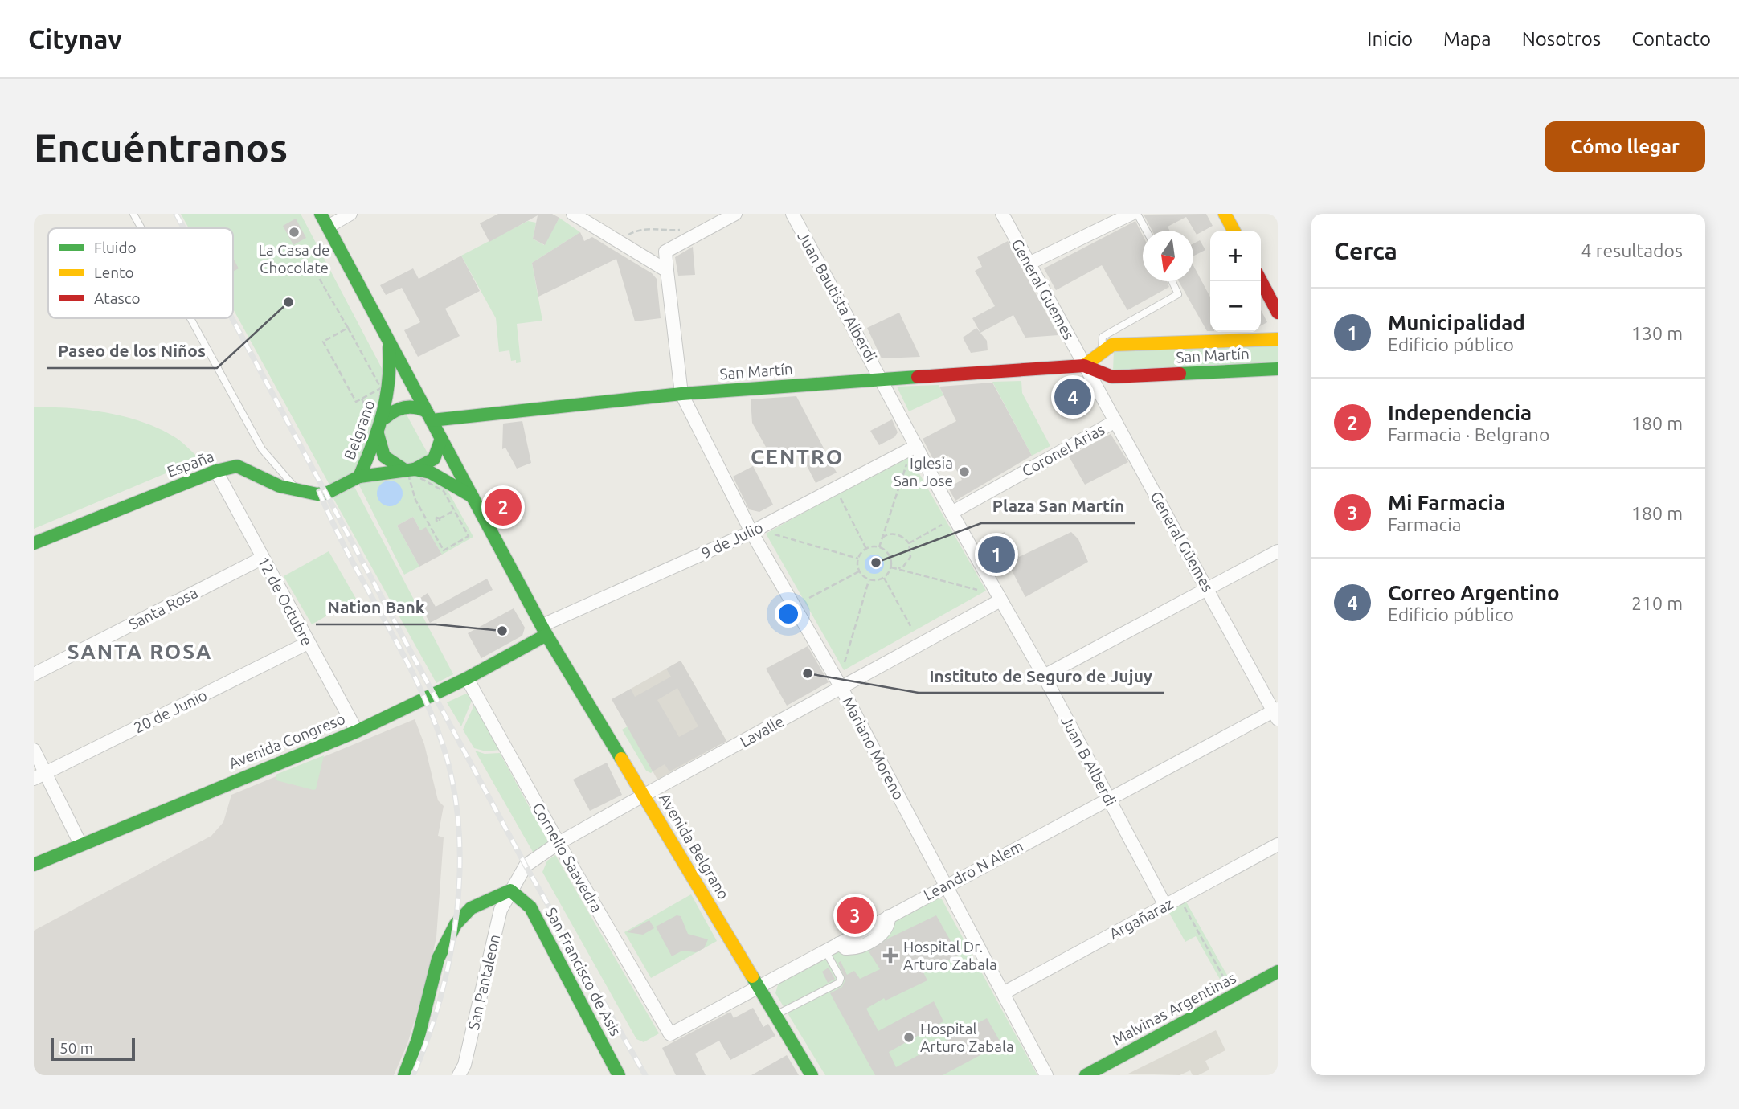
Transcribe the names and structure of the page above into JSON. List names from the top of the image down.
{
  "streets": {
    "main road": [
      "San Martín",
      "Belgrano",
      "España",
      "Avenida Congreso",
      "Avenida Belgrano",
      "San Francisco de Asis",
      "Malvinas Argentinas"
    ],
    "street": [
      "General Guemes",
      "Juan Bautista Alberdi",
      "Coronel Arias",
      "9 de Julio",
      "General Güemes",
      "12 de Octubre",
      "Santa Rosa",
      "20 de Junio",
      "Lavalle",
      "Mariano Moreno",
      "Juan B Alberdi",
      "Cornelio Saavedra",
      "Leandro N Alem",
      "Argañaraz",
      "San Pantaleon"
    ]
  },
  "crossings": [
    ["General Guemes", "San Martín"],
    ["General Guemes", "General Güemes"],
    ["Juan Bautista Alberdi", "San Martín"],
    ["Juan Bautista Alberdi", "Juan B Alberdi"],
    ["San Martín", "Belgrano"],
    ["San Martín", "General Güemes"],
    ["San Martín", "Mariano Moreno"],
    ["San Martín", "Juan B Alberdi"],
    ["Belgrano", "España"],
    ["Belgrano", "9 de Julio"],
    ["Belgrano", "Avenida Congreso"],
    ["Belgrano", "Avenida Belgrano"],
    ["Coronel Arias", "General Güemes"],
    ["Coronel Arias", "Juan B Alberdi"],
    ["España", "12 de Octubre"],
    ["9 de Julio", "Avenida Congreso"],
    ["9 de Julio", "Mariano Moreno"],
    ["9 de Julio", "Juan B Alberdi"],
    ["9 de Julio", "Avenida Belgrano"],
    ["General Güemes", "Leandro N Alem"],
    ["12 de Octubre", "Santa Rosa"],
    ["12 de Octubre", "20 de Junio"],
    ["12 de Octubre", "Avenida Congreso"],
    ["Lavalle", "Mariano Moreno"],
    ["Lavalle", "Juan B Alberdi"],
    ["Lavalle", "Avenida Belgrano"],
    ["Lavalle", "Cornelio Saavedra"],
    ["Lavalle", "San Pantaleon"],
    ["Avenida Congreso", "Avenida Belgrano"],
    ["Avenida Congreso", "Cornelio Saavedra"],
    ["Mariano Moreno", "Leandro N Alem"],
    ["Mariano Moreno", "Argañaraz"],
    ["Juan B Alberdi", "Leandro N Alem"],
    ["Juan B Alberdi", "Argañaraz"],
    ["Avenida Belgrano", "Leandro N Alem"],
    ["Cornelio Saavedra", "Leandro N Alem"],
    ["San Francisco de Asis", "San Pantaleon"]
  ],
  "districts": ["CENTRO", "SANTA ROSA"],
  "places": {
    "other": [
      "La Casa de Chocolate",
      "Paseo de los Niños",
      "Iglesia San Jose",
      "Plaza San Martín",
      "Nation Bank",
      "Instituto de Seguro de Jujuy",
      "Hospital Arturo Zabala"
    ],
    "health": ["Hospital Dr. Arturo Zabala"]
  },
  "legend": ["Fluido", "Lento", "Atasco"],
  "scale_bar": "50 m",
  "north": "bottom",
  "page": {
    "header": "Citynav",
    "nav": [
      "Inicio",
      "Mapa",
      "Nosotros",
      "Contacto"
    ],
    "buttons": "Cómo llegar",
    "title": "Encuéntranos",
    "heading": ["Cerca", "4 resultados"],
    "map_buttons": ["+", "−"],
    "list": [
      {
        "mark": "1",
        "name": "Municipalidad",
        "note": "Edificio público",
        "value": "130 m"
      },
      {
        "mark": "2",
        "name": "Independencia",
        "note": "Farmacia · Belgrano",
        "value": "180 m"
      },
      {
        "mark": "3",
        "name": "Mi Farmacia",
        "note": "Farmacia",
        "value": "180 m"
      },
      {
        "mark": "4",
        "name": "Correo Argentino",
        "note": "Edificio público",
        "value": "210 m"
      }
    ],
    "pins": [
      "4",
      "2",
      "1",
      "3"
    ],
    "scale": "50 m"
  }
}
